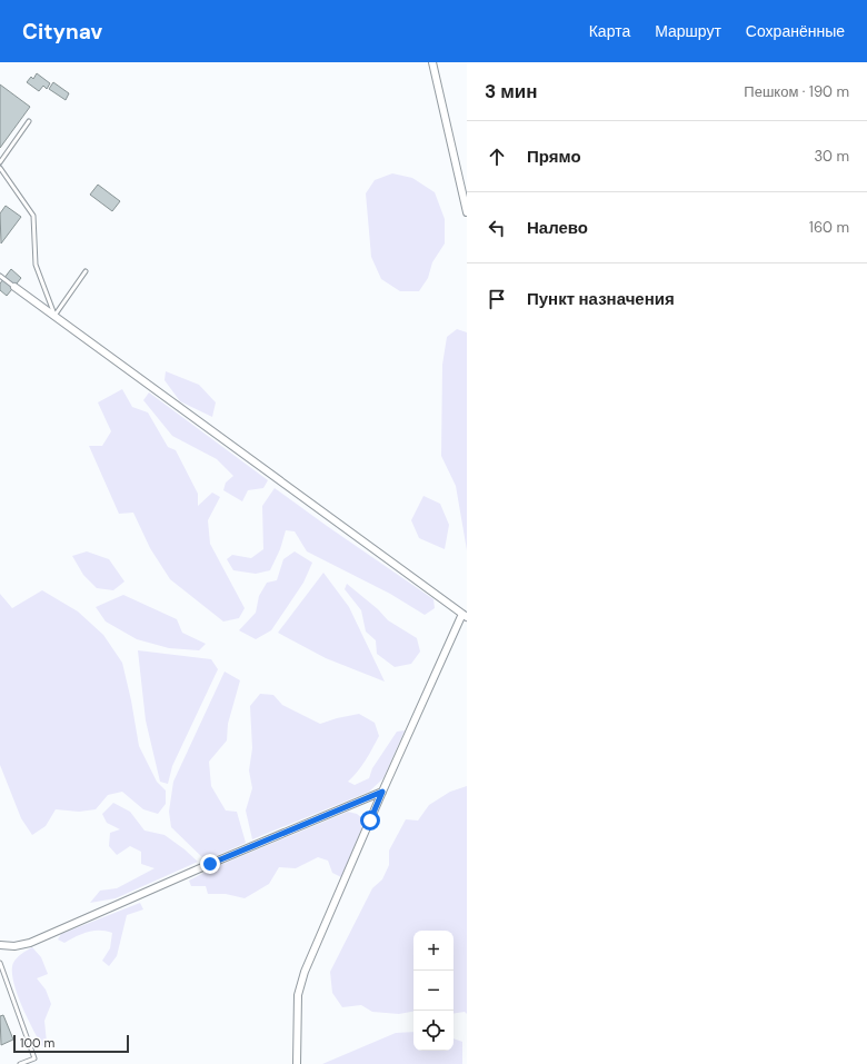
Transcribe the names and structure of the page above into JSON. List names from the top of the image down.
{
  "scale_bar": "100 m",
  "page": {
    "header": "Citynav",
    "nav": ["Карта", "Маршрут", "Сохранённые"],
    "heading": ["3 мин", "Пешком · 190 m"],
    "list": [
      ["Прямо", "30 m"],
      ["Налево", "160 m"],
      "Пункт назначения"
    ],
    "map_buttons": ["+", "−"],
    "scale": "100 m"
  }
}
